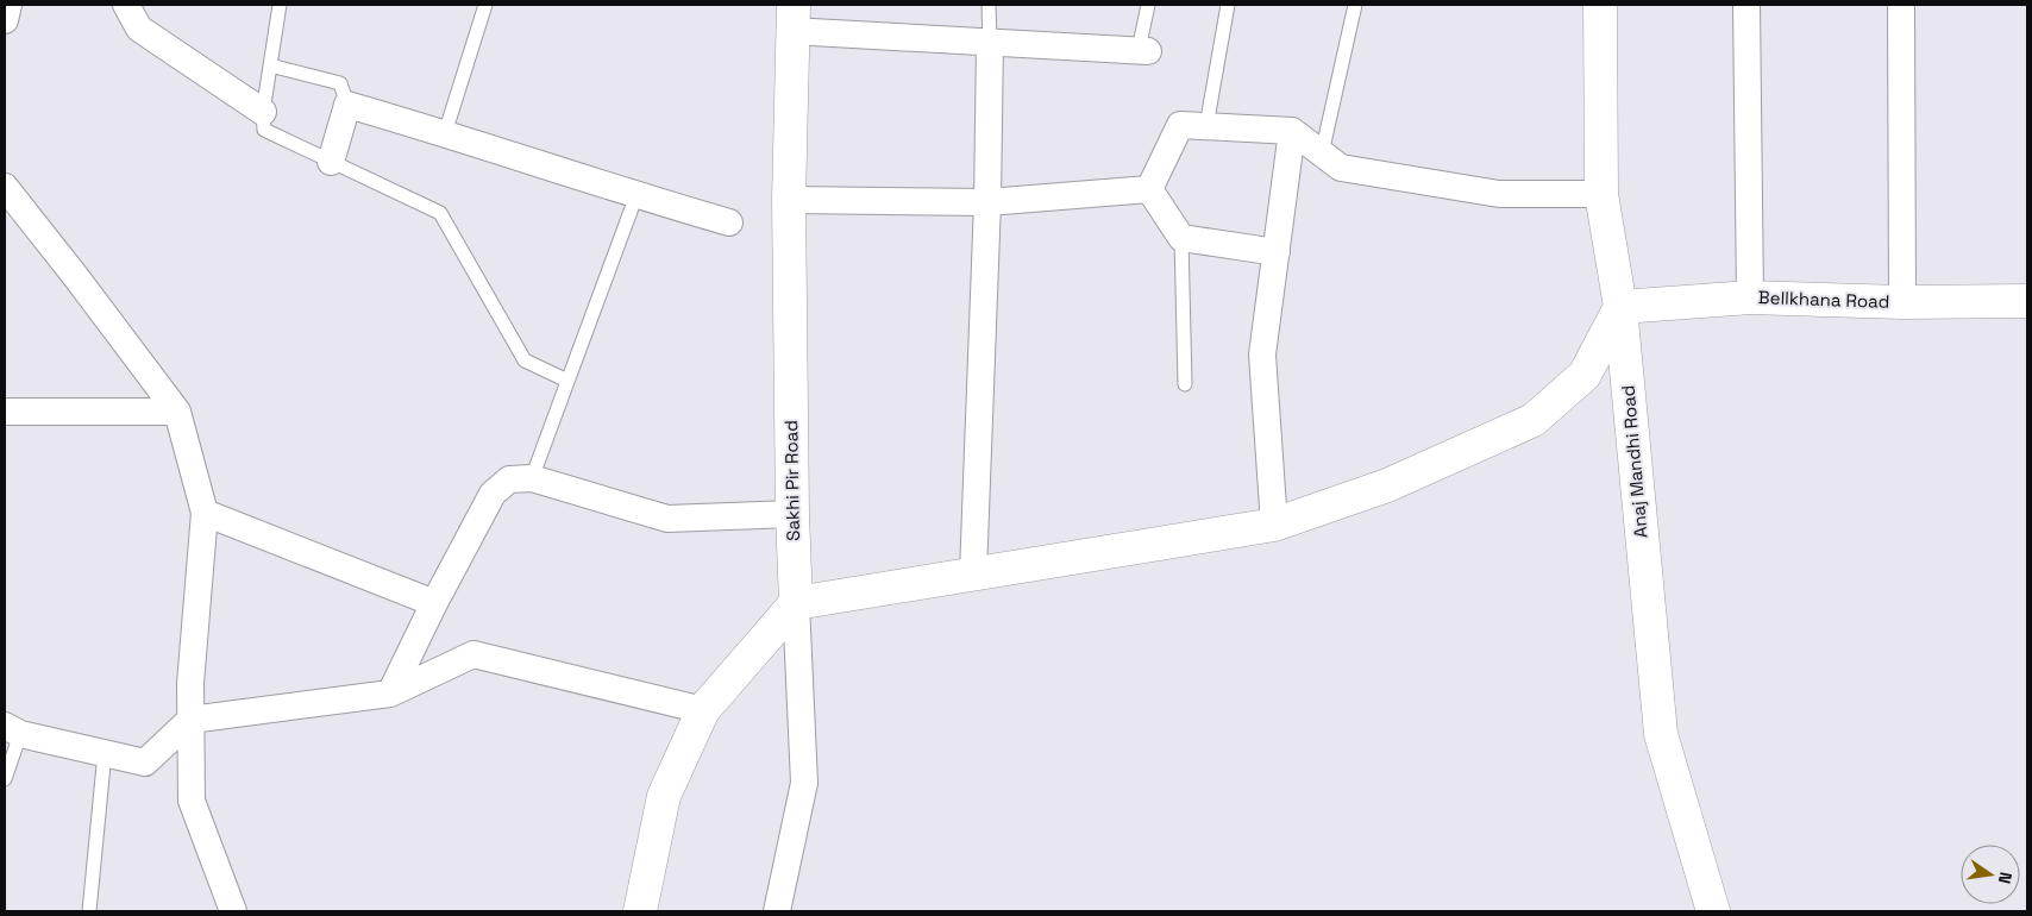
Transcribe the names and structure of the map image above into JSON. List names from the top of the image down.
{
  "streets": {
    "street": ["Bellkhana Road", "Anaj Mandhi Road", "Sakhi Pir Road"]
  },
  "crossings": [
    ["Bellkhana Road", "Anaj Mandhi Road"]
  ],
  "north": "right"
}
